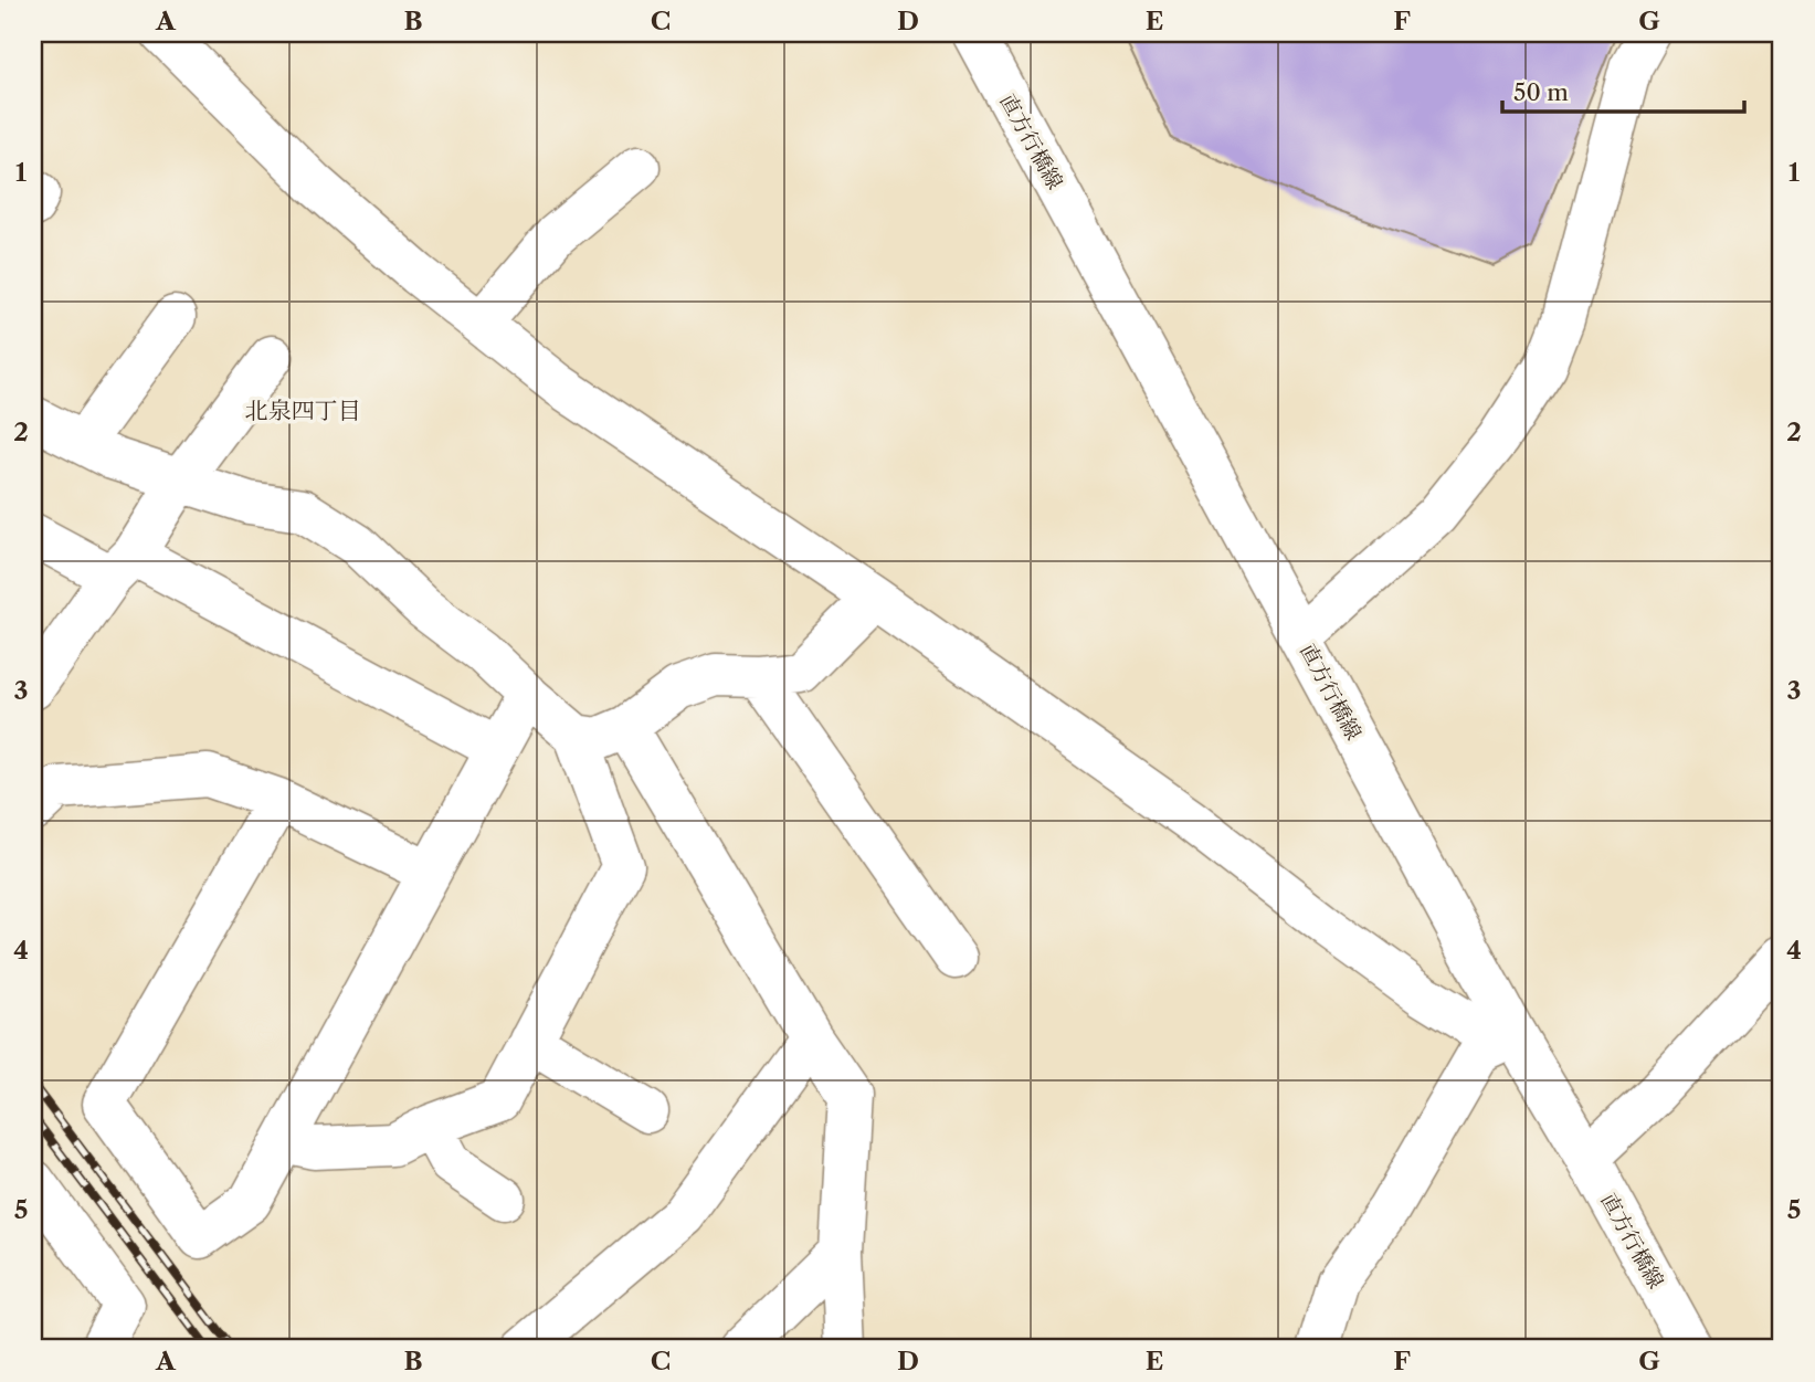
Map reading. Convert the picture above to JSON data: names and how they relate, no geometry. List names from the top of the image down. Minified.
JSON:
{"streets":{"street":["直方行橋線"]},"districts":["北泉四丁目"],"scale_bar":"50 m","grid":{"columns":["A","B","C","D","E","F","G"],"rows":["1","2","3","4","5"]}}
